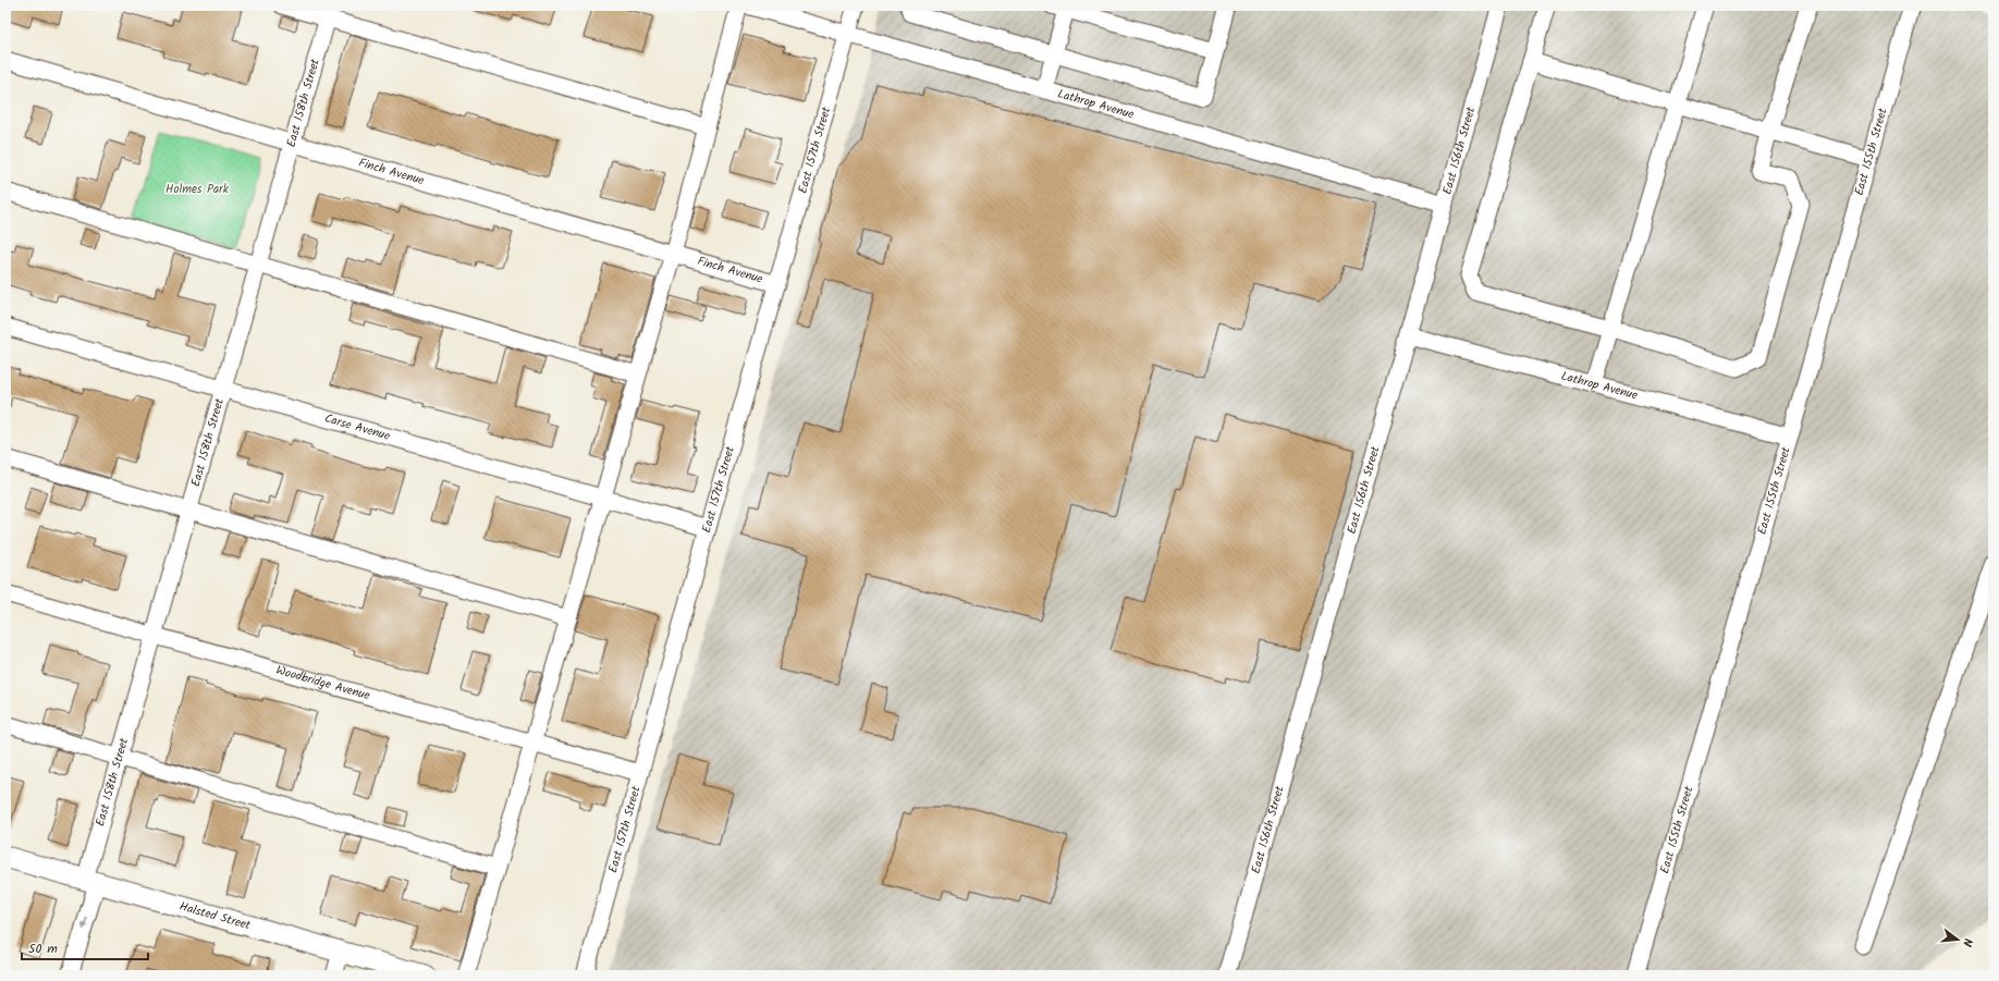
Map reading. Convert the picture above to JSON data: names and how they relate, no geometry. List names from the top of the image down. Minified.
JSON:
{"streets":{"main road":["Halsted Street"],"street":["East 158th Street","Lathrop Avenue","East 157th Street","East 156th Street","East 155th Street","Finch Avenue","Carse Avenue","Woodbridge Avenue"]},"crossings":[["East 158th Street","Finch Avenue"],["East 158th Street","Carse Avenue"],["East 158th Street","Woodbridge Avenue"],["East 158th Street","Halsted Street"],["Lathrop Avenue","East 157th Street"],["Lathrop Avenue","East 156th Street"],["Lathrop Avenue","East 155th Street"],["East 157th Street","Finch Avenue"],["East 157th Street","Carse Avenue"],["East 157th Street","Woodbridge Avenue"]],"parks":["Holmes Park"],"scale_bar":"50 m","north":"right"}
